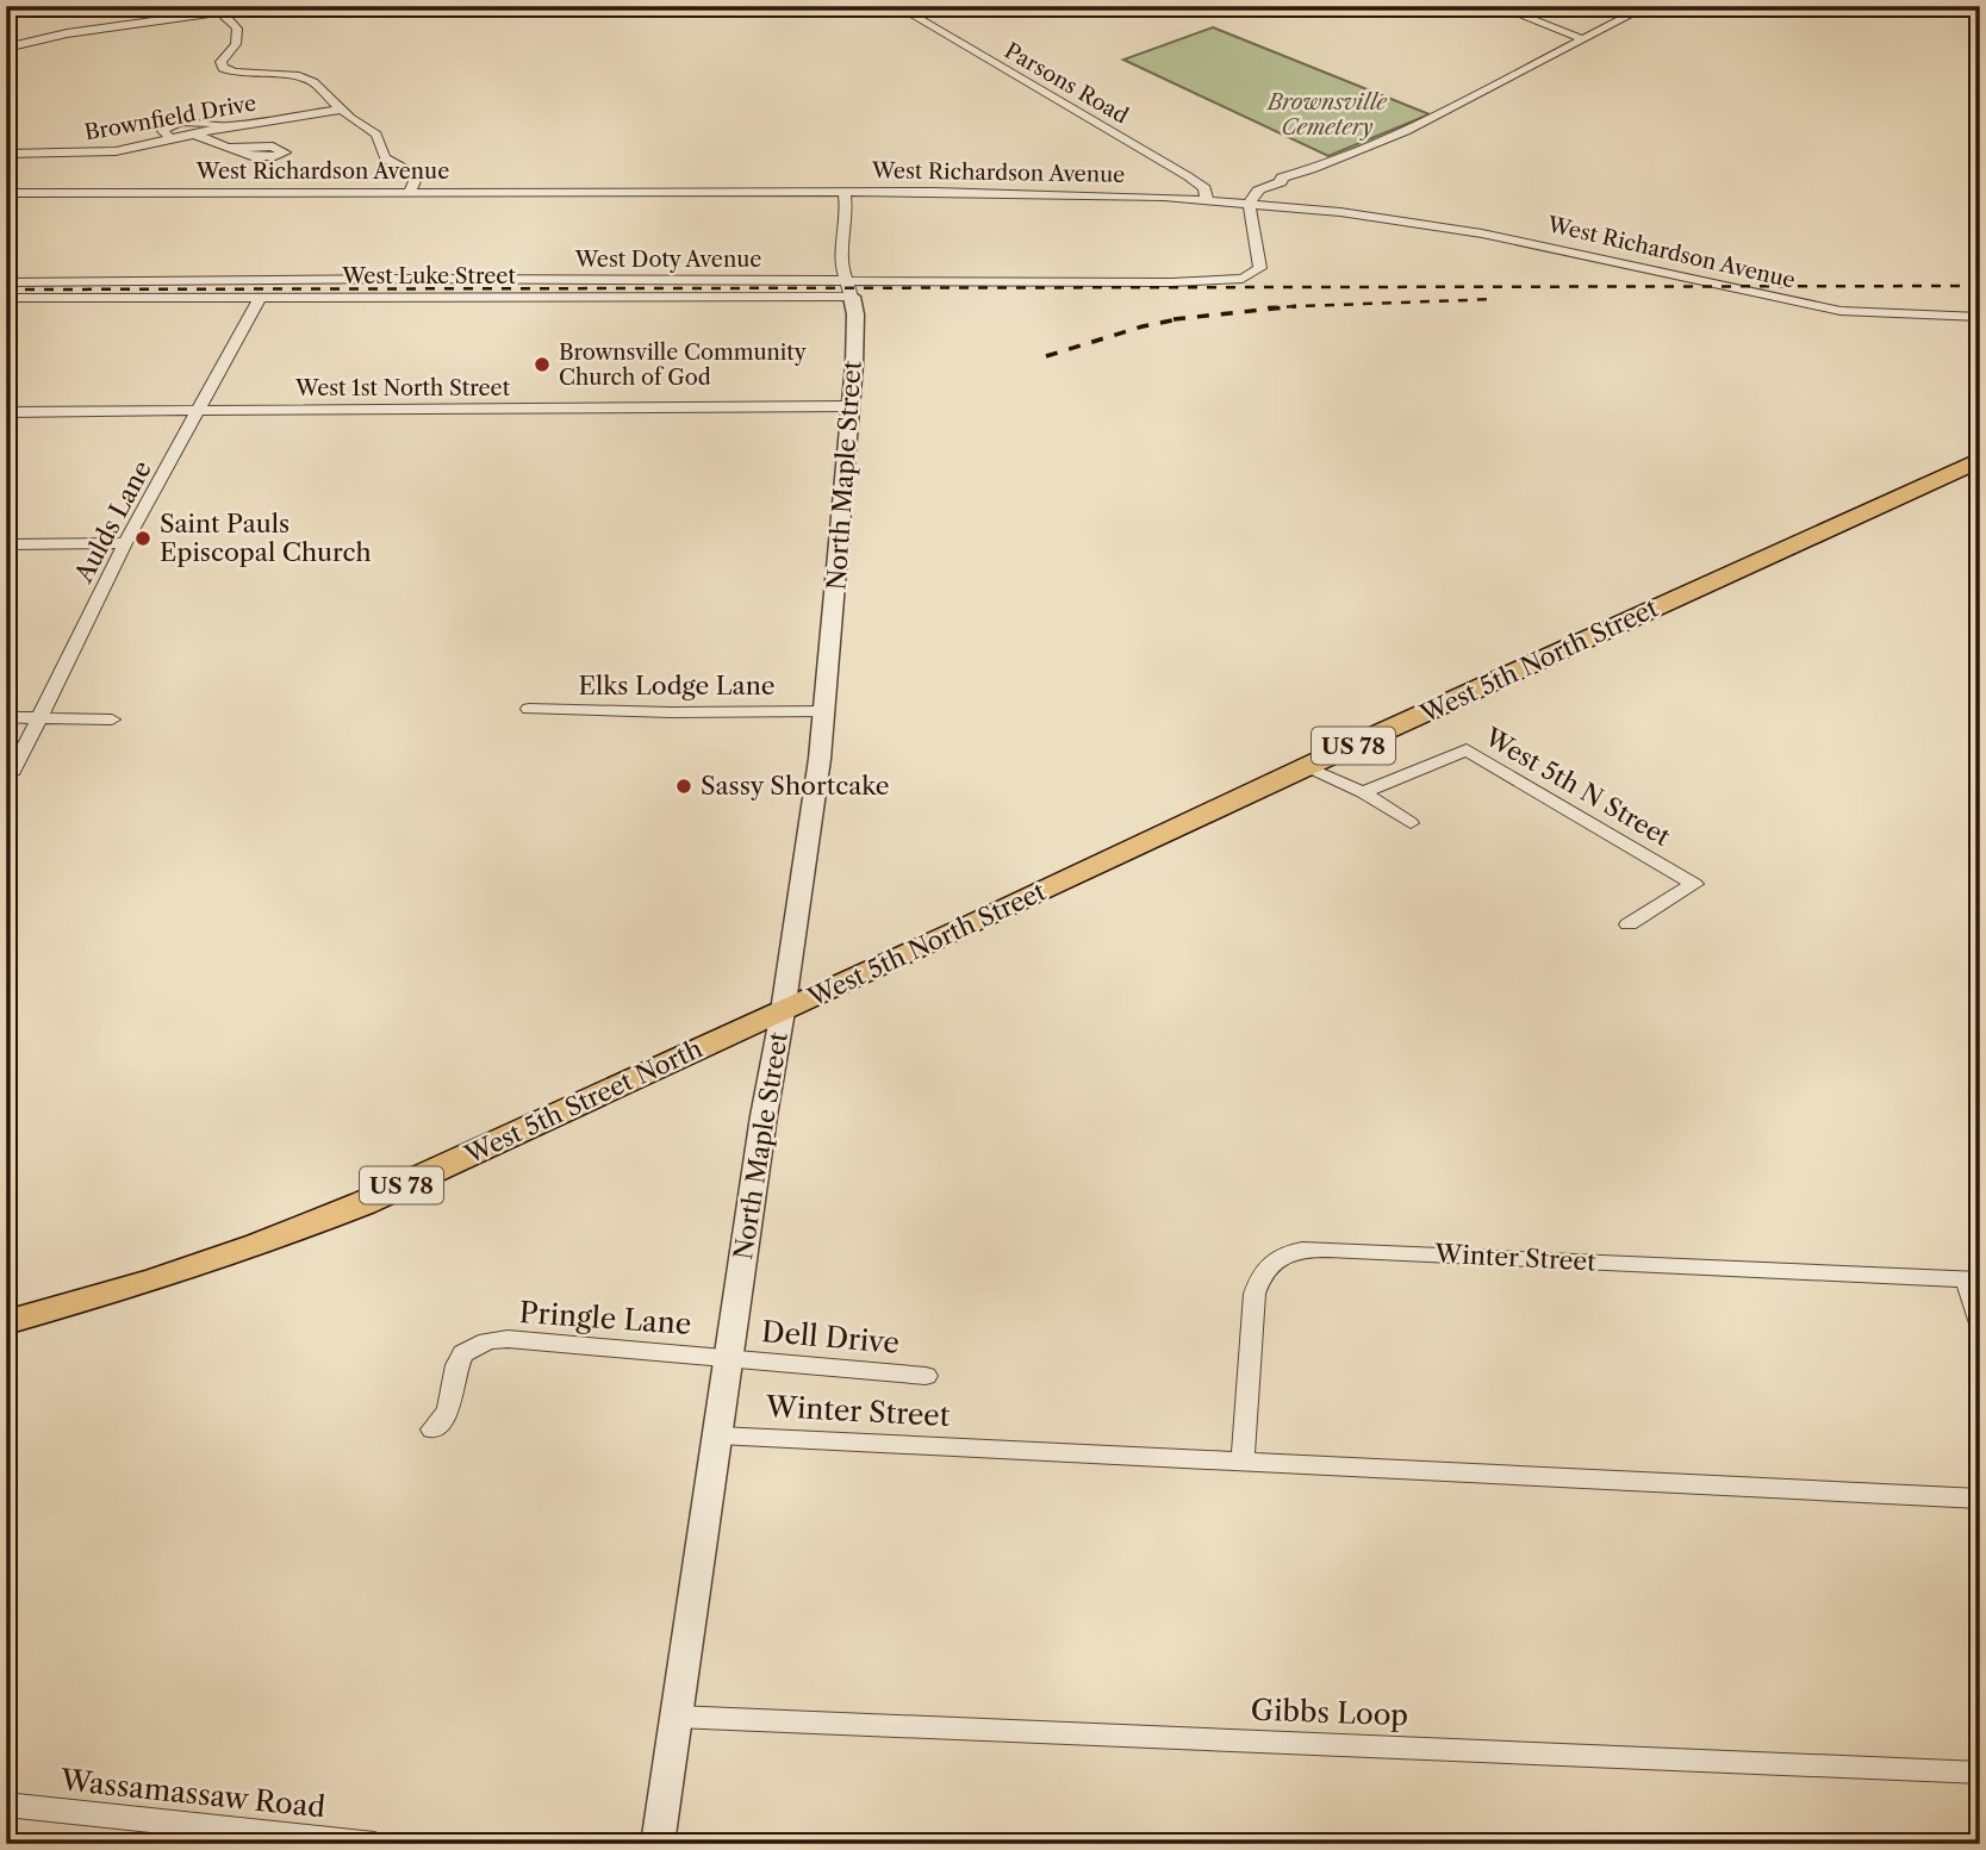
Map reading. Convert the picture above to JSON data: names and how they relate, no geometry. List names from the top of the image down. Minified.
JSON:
{"streets":{"main road":["West 5th North Street","US 78","West 5th Street North"],"street":["Parsons Road","Brownfield Drive","West Richardson Avenue","West Doty Avenue","West Luke Street","West 1st North Street","North Maple Street","Aulds Lane","Elks Lodge Lane","West 5th N Street","Winter Street","Pringle Lane","Dell Drive","Gibbs Loop","Wassamassaw Road"]},"crossings":[["Parsons Road","West Richardson Avenue"],["West Richardson Avenue","West Doty Avenue"],["West Doty Avenue","West Luke Street"],["West Doty Avenue","North Maple Street"],["West Luke Street","North Maple Street"],["West Luke Street","Aulds Lane"],["West 1st North Street","North Maple Street"],["West 1st North Street","Aulds Lane"],["North Maple Street","West 5th North Street"],["North Maple Street","Elks Lodge Lane"],["North Maple Street","West 5th Street North"],["North Maple Street","Winter Street"],["North Maple Street","Pringle Lane"],["North Maple Street","Dell Drive"],["North Maple Street","Gibbs Loop"],["West 5th North Street","West 5th Street North"],["Pringle Lane","Dell Drive"]],"parks":["Brownsville Cemetery"],"places":["Brownsville Community Church of God","Saint Pauls Episcopal Church","Sassy Shortcake"]}
